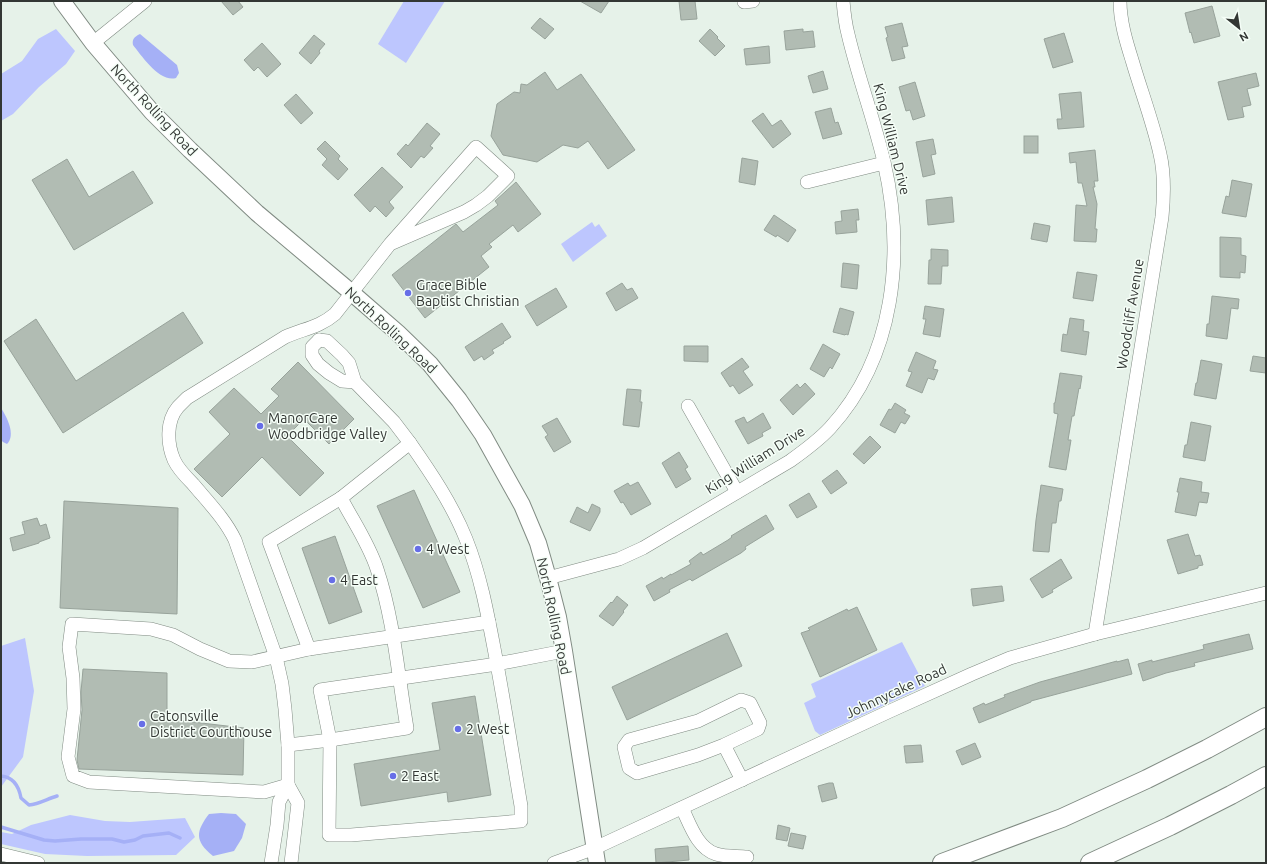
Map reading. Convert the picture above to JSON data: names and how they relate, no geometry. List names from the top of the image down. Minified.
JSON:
{"streets":{"main road":["North Rolling Road"],"street":["King William Drive","Woodcliff Avenue","Johnnycake Road"]},"crossings":[["North Rolling Road","King William Drive"],["North Rolling Road","Johnnycake Road"],["Woodcliff Avenue","Johnnycake Road"]],"places":["Grace Bible Baptist Christian","ManorCare Woodbridge Valley","4 West","4 East","Catonsville District Courthouse","2 West","2 East"],"north":"bottom right"}
